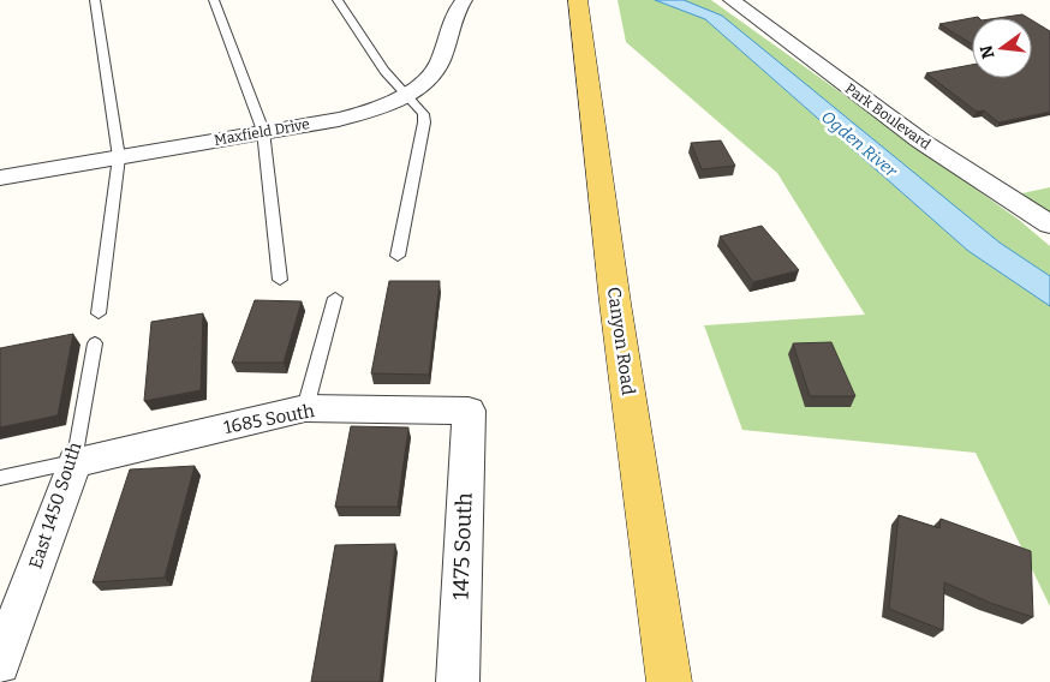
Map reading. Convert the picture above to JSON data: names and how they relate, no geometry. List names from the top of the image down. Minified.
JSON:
{"streets":{"main road":["Canyon Road"],"street":["Park Boulevard","Maxfield Drive","1685 South","East 1450 South","1475 South"]},"crossings":[["1685 South","East 1450 South"],["1685 South","1475 South"]],"water":["Ogden River"],"north":"left"}
